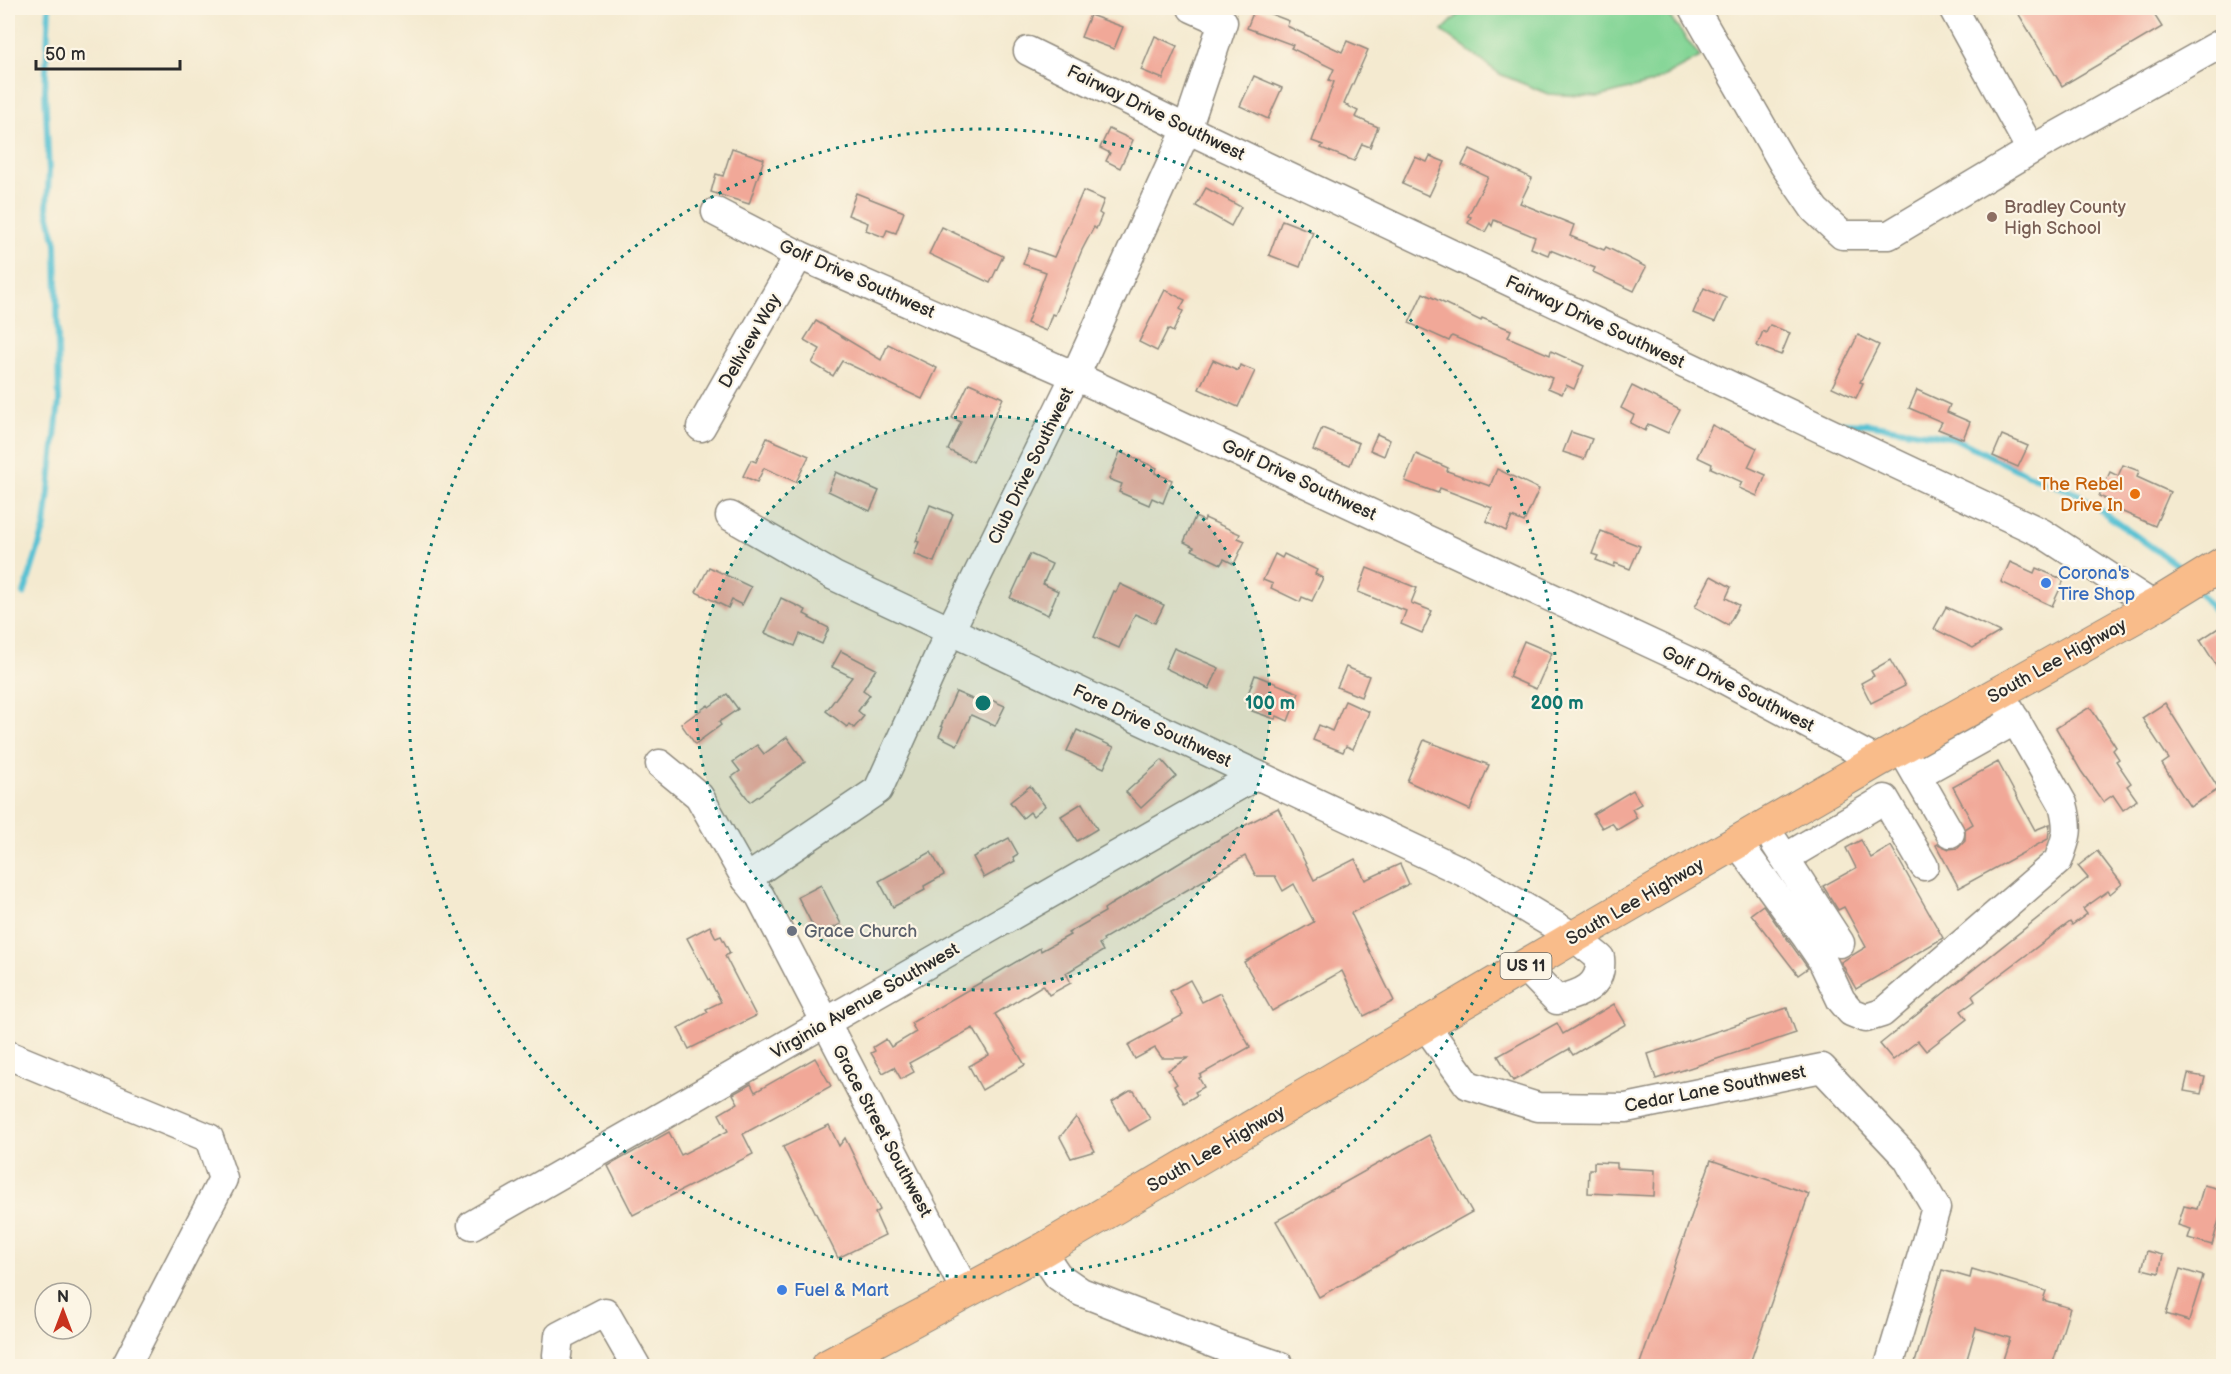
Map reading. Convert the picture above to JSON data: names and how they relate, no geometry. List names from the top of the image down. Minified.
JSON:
{"streets":{"main road":["South Lee Highway","US 11"],"street":["Fairway Drive Southwest","Golf Drive Southwest","Dellview Way","Club Drive Southwest","Fore Drive Southwest","Virginia Avenue Southwest","Cedar Lane Southwest","Grace Street Southwest"]},"crossings":[["Fairway Drive Southwest","Club Drive Southwest"],["Fairway Drive Southwest","South Lee Highway"],["Golf Drive Southwest","Dellview Way"],["Golf Drive Southwest","Club Drive Southwest"],["Golf Drive Southwest","South Lee Highway"],["Club Drive Southwest","Fore Drive Southwest"],["Club Drive Southwest","Grace Street Southwest"],["South Lee Highway","Fore Drive Southwest"],["South Lee Highway","Cedar Lane Southwest"],["South Lee Highway","Grace Street Southwest"],["Fore Drive Southwest","Virginia Avenue Southwest"],["Virginia Avenue Southwest","Grace Street Southwest"]],"places":["Bradley County High School","The Rebel Drive In","Corona's Tire Shop","Grace Church","Fuel & Mart"],"scale_bar":"50 m","north":"top","rings":["100 m","200 m"]}
